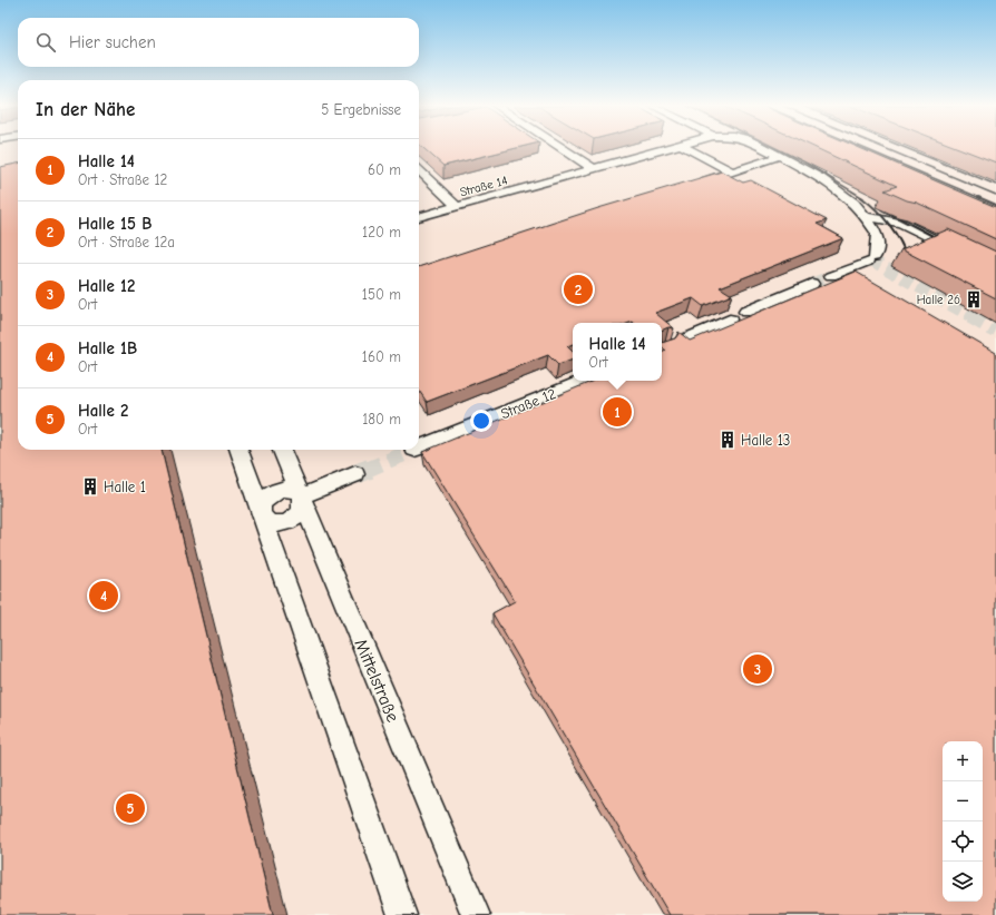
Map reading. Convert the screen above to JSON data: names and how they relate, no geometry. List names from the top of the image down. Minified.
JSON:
{"streets":{"street":["Straße 14","Straße 12","Mittelstraße"]},"places":{"building":["Halle 26","Halle 13","Halle 1"]},"page":{"search":"Hier suchen","heading":["In der Nähe","5 Ergebnisse"],"list":[{"mark":"1","name":"Halle 14","note":"Ort · Straße 12","value":"60 m"},{"mark":"2","name":"Halle 15 B","note":"Ort · Straße 12a","value":"120 m"},{"mark":"3","name":"Halle 12","note":"Ort","value":"150 m"},{"mark":"4","name":"Halle 1B","note":"Ort","value":"160 m"},{"mark":"5","name":"Halle 2","note":"Ort","value":"180 m"}],"pins":["2","1","4","3","5"],"popup":["Halle 14","Ort"],"map_buttons":["+","−"]}}
